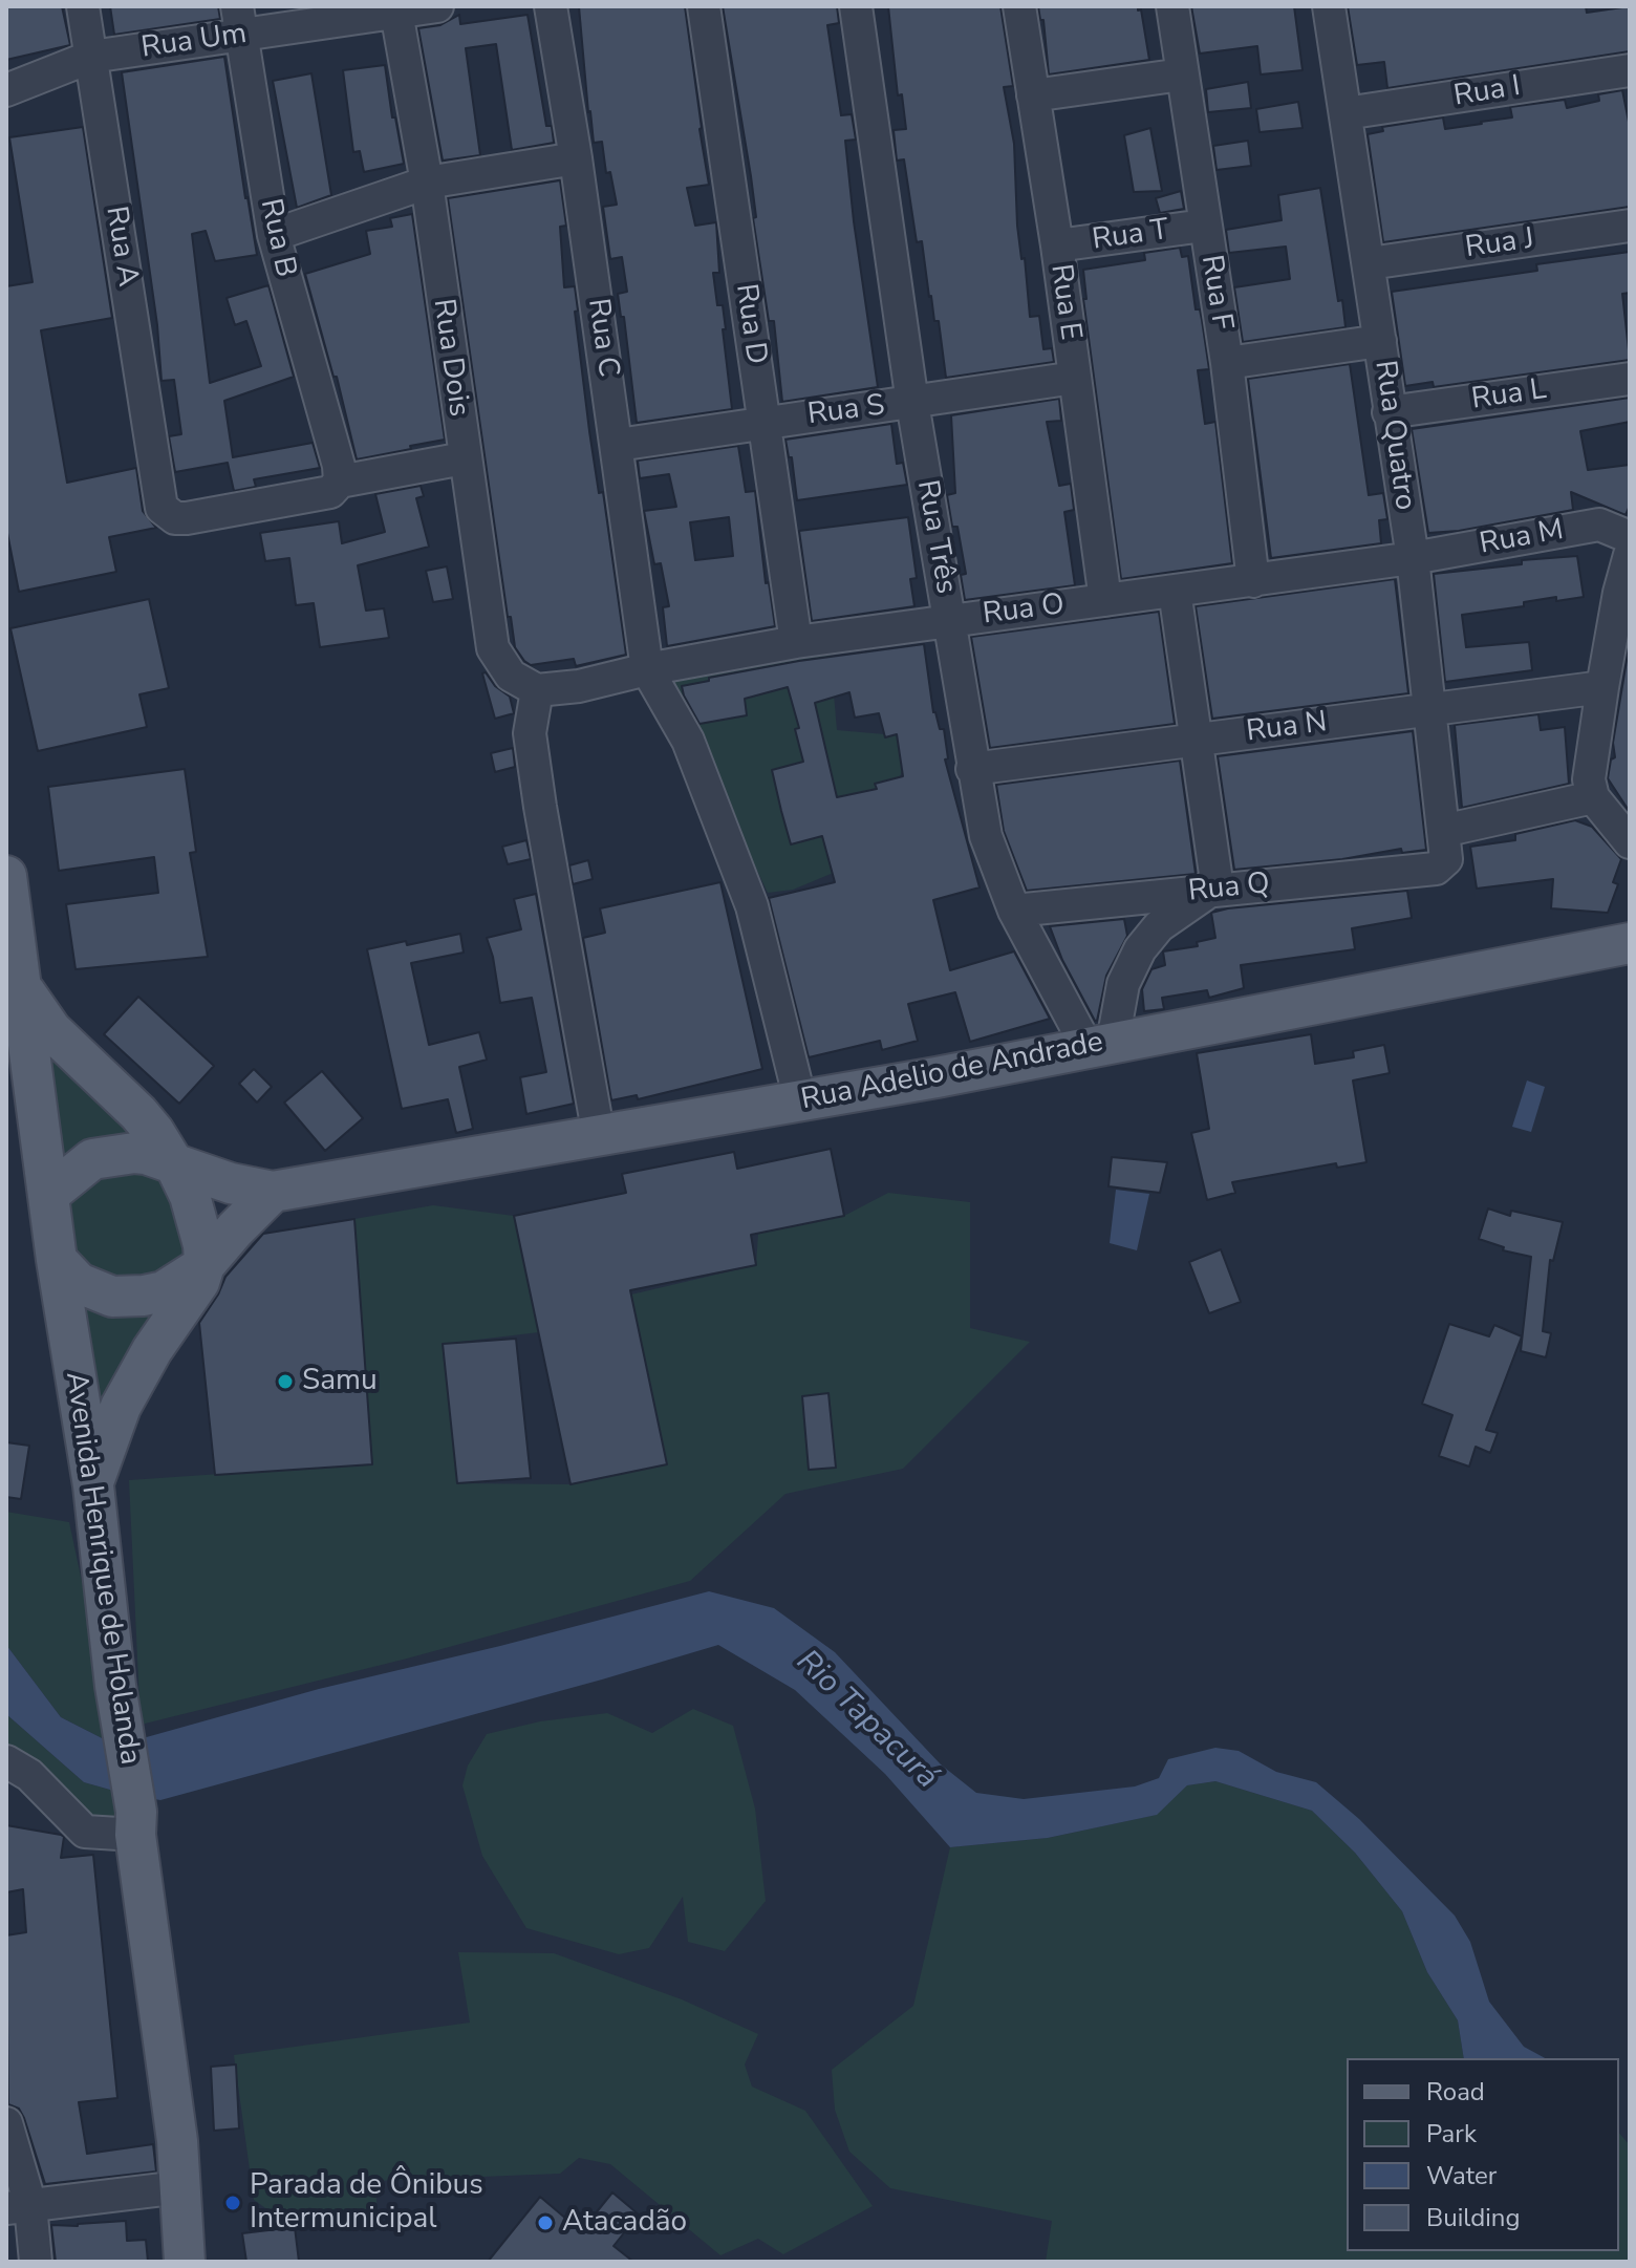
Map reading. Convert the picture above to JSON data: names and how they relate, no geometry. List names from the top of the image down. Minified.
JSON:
{"streets":{"main road":["Rua Adelio de Andrade","Avenida Henrique de Holanda"],"street":["Rua Um","Rua I","Rua T","Rua B","Rua J","Rua A","Rua F","Rua E","Rua D","Rua C","Rua Dois","Rua L","Rua S","Rua Quatro","Rua Três","Rua M","Rua O","Rua N","Rua Q"]},"crossings":[["Rua Um","Rua B"],["Rua Um","Rua A"],["Rua Um","Rua Dois"],["Rua I","Rua Quatro"],["Rua T","Rua F"],["Rua T","Rua E"],["Rua B","Rua A"],["Rua J","Rua Quatro"],["Rua F","Rua O"],["Rua E","Rua S"],["Rua E","Rua O"],["Rua D","Rua S"],["Rua D","Rua O"],["Rua C","Rua S"],["Rua C","Rua O"],["Rua Dois","Rua O"],["Rua L","Rua Quatro"],["Rua S","Rua Três"],["Rua Quatro","Rua M"],["Rua Quatro","Rua O"],["Rua Quatro","Rua N"],["Rua Quatro","Rua Q"],["Rua Três","Rua O"],["Rua Três","Rua N"],["Rua Três","Rua Q"],["Rua Três","Rua Adelio de Andrade"],["Rua M","Rua O"]],"water":["Rio Tapacurá"],"places":["Samu","Parada de Ônibus Intermunicipal","Atacadão"],"legend":["Road","Park","Water","Building"]}
